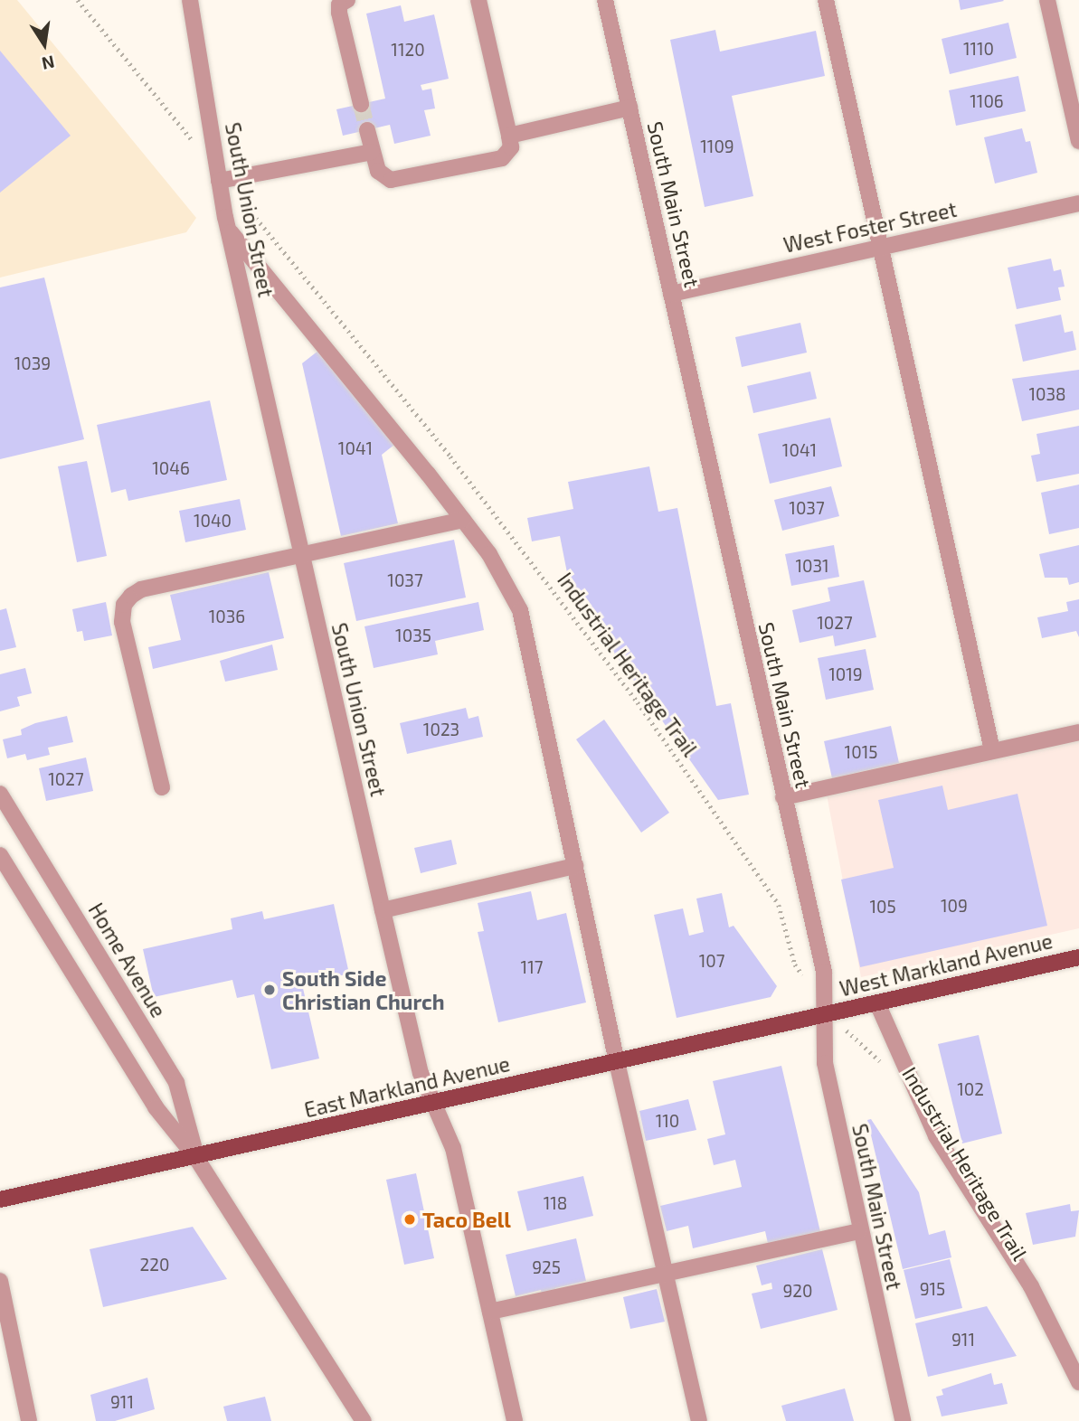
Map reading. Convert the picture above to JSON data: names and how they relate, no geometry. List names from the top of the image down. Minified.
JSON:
{"streets":{"main road":["West Markland Avenue","East Markland Avenue"],"street":["South Main Street","South Union Street","West Foster Street","Home Avenue"],"path":["Industrial Heritage Trail"]},"crossings":[["South Main Street","West Foster Street"],["South Main Street","Industrial Heritage Trail"],["South Main Street","West Markland Avenue"],["South Main Street","East Markland Avenue"],["South Union Street","Industrial Heritage Trail"],["South Union Street","East Markland Avenue"],["Industrial Heritage Trail","West Markland Avenue"],["Industrial Heritage Trail","East Markland Avenue"],["Home Avenue","East Markland Avenue"],["West Markland Avenue","East Markland Avenue"]],"places":["South Side Christian Church","Taco Bell"],"house_numbers":["1110","1120","1106","1109","1039","1038","1041","1041","1046","1037","1040","1031","1037","1036","1027","1035","1019","1023","1015","1027","109","105","107","117","102","110","118","220","925","915","920","911","911"],"north":"bottom"}
